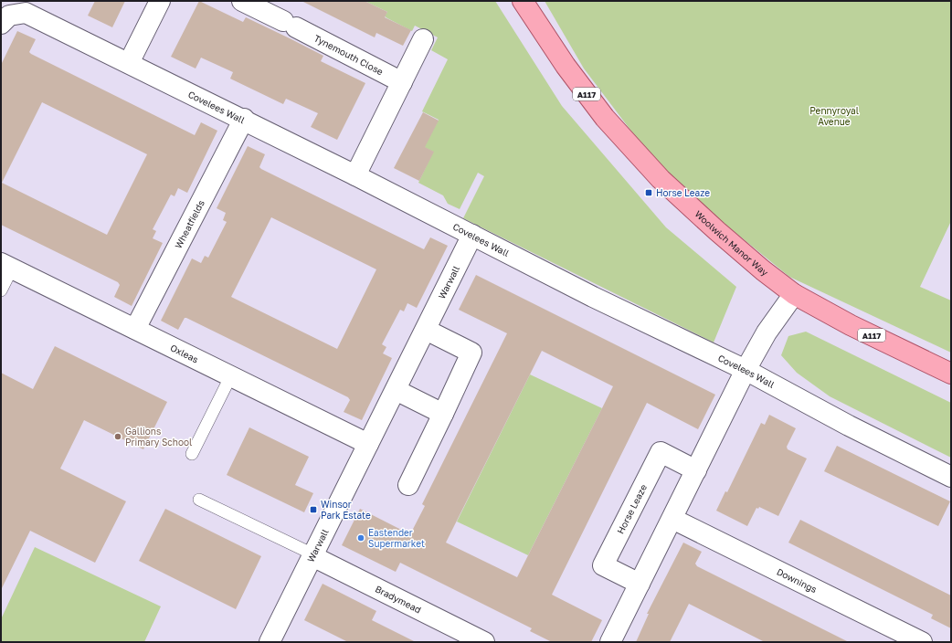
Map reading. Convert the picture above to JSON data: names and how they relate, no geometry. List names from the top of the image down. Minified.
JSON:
{"streets":{"main road":["A117","Woolwich Manor Way"],"street":["Tynemouth Close","Covelees Wall","Wheatfields","Warwall","Oxleas","Horse Leaze","Downings","Bradymead"]},"crossings":[["Covelees Wall","Wheatfields"],["Covelees Wall","Warwall"],["Wheatfields","Oxleas"],["Warwall","Oxleas"],["Warwall","Bradymead"]],"parks":["Pennyroyal Avenue"],"places":{"transit":["Horse Leaze","Winsor Park Estate"],"other":["Gallions Primary School","Eastender Supermarket"]}}
